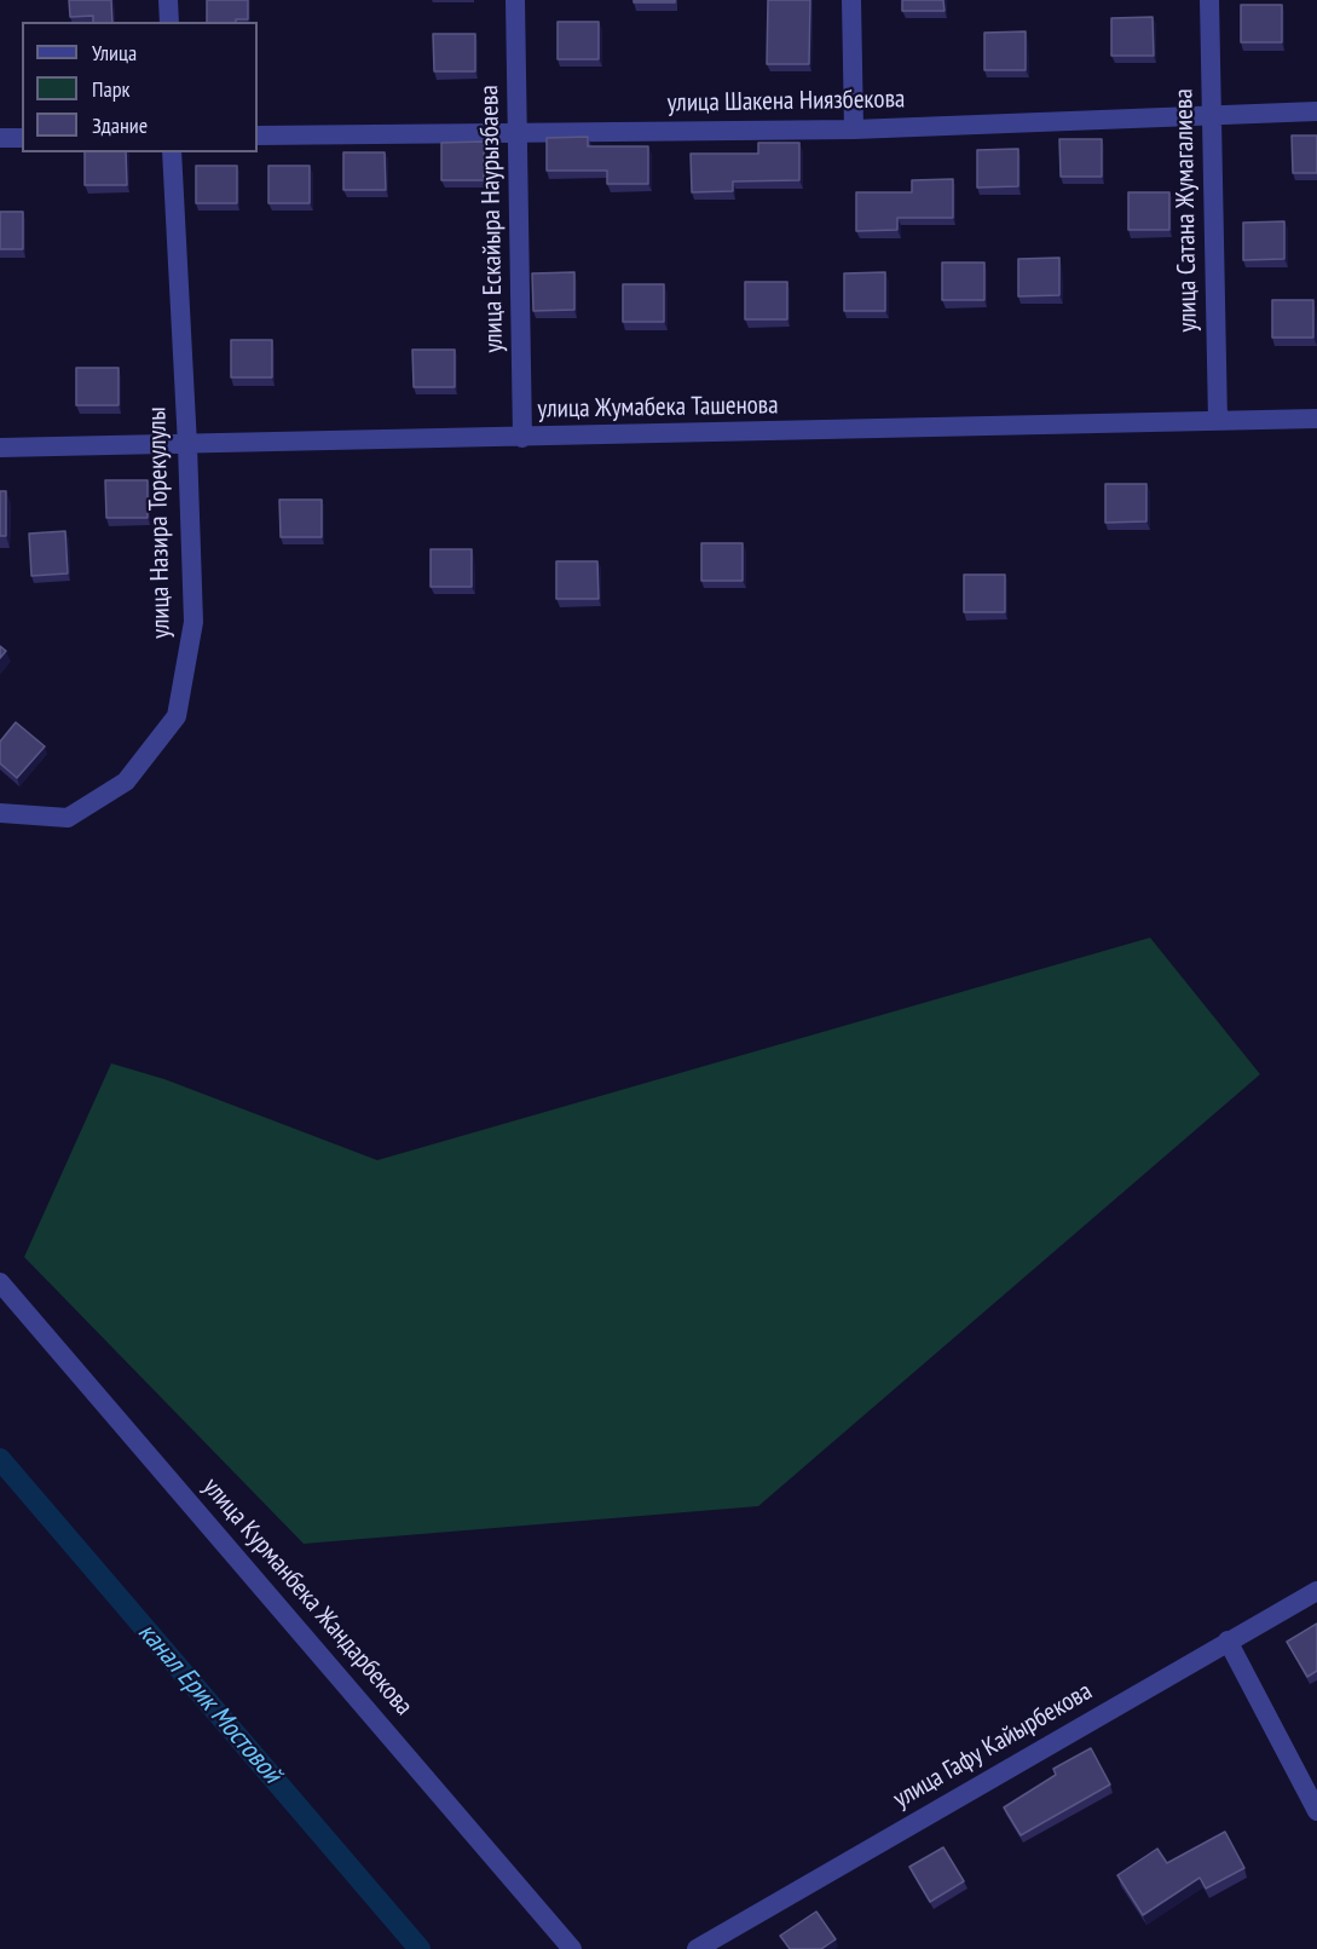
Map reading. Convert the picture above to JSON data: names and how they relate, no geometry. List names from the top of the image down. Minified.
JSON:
{"streets":{"street":["улица Шакена Ниязбекова","улица Сатана Жумагалиева","улица Ескайыра Наурызбаева","улица Жумабека Ташенова","улица Назира Торекулулы","улица Курманбека Жандарбекова","улица Гафу Кайырбекова"]},"crossings":[["улица Шакена Ниязбекова","улица Сатана Жумагалиева"],["улица Шакена Ниязбекова","улица Ескайыра Наурызбаева"],["улица Сатана Жумагалиева","улица Жумабека Ташенова"],["улица Ескайыра Наурызбаева","улица Жумабека Ташенова"],["улица Жумабека Ташенова","улица Назира Торекулулы"]],"water":["канал Ерик Мостовой"],"legend":["Улица","Парк","Здание"]}
